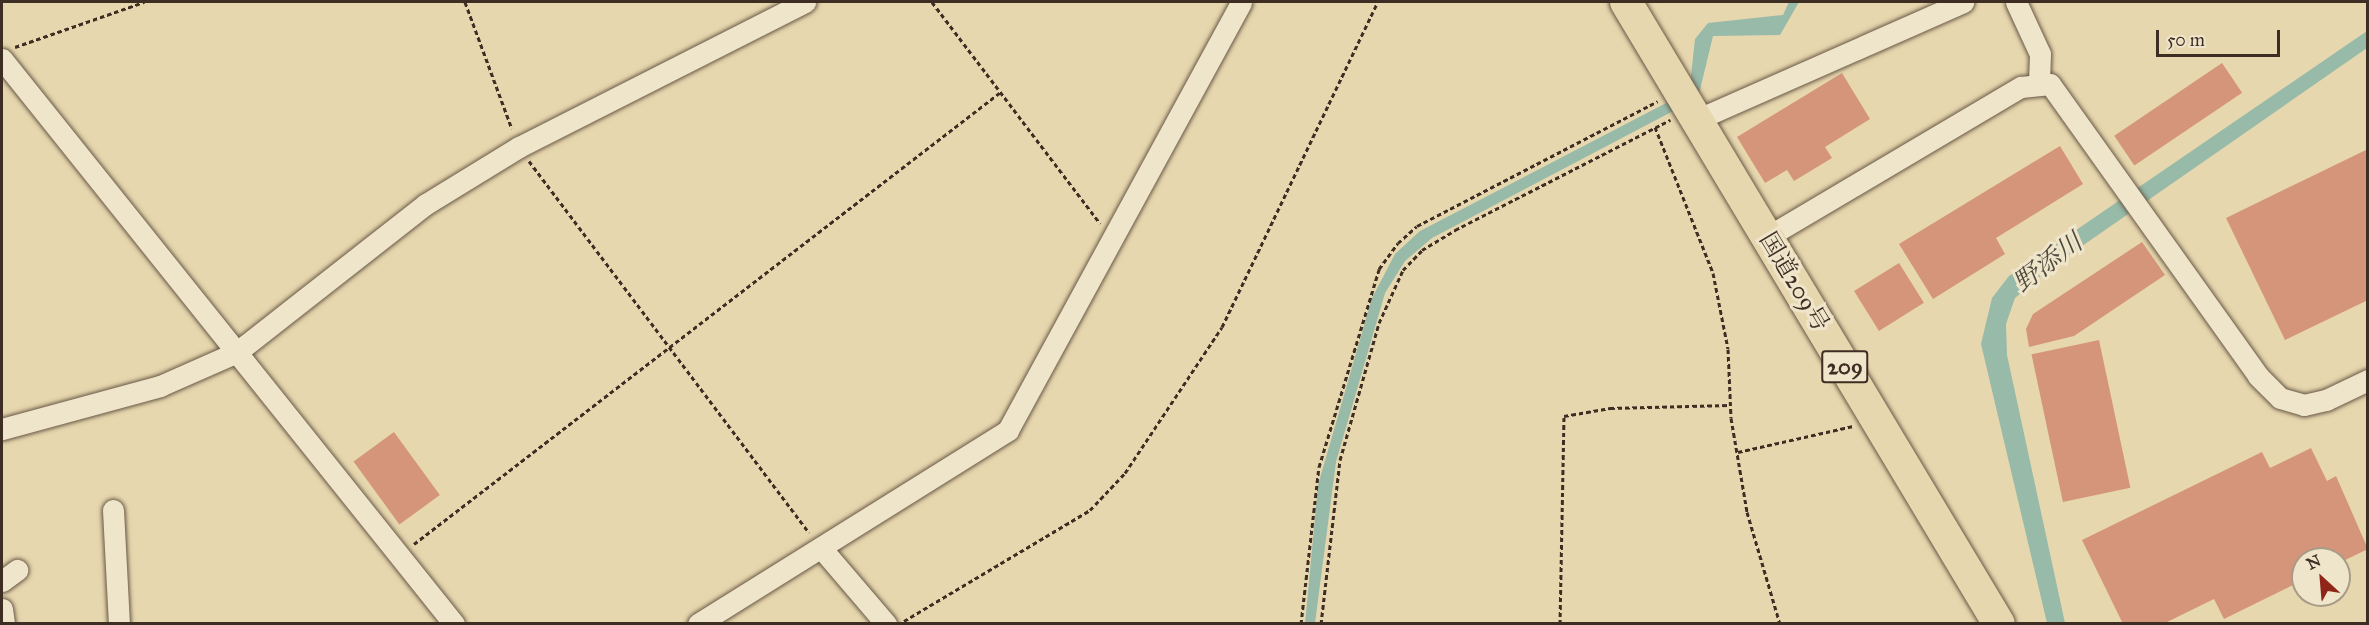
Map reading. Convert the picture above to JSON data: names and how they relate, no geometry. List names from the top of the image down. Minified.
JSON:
{"streets":{"highway":["国道209号","209"]},"water":["野添川"],"scale_bar":"50 m","north":"top left"}
